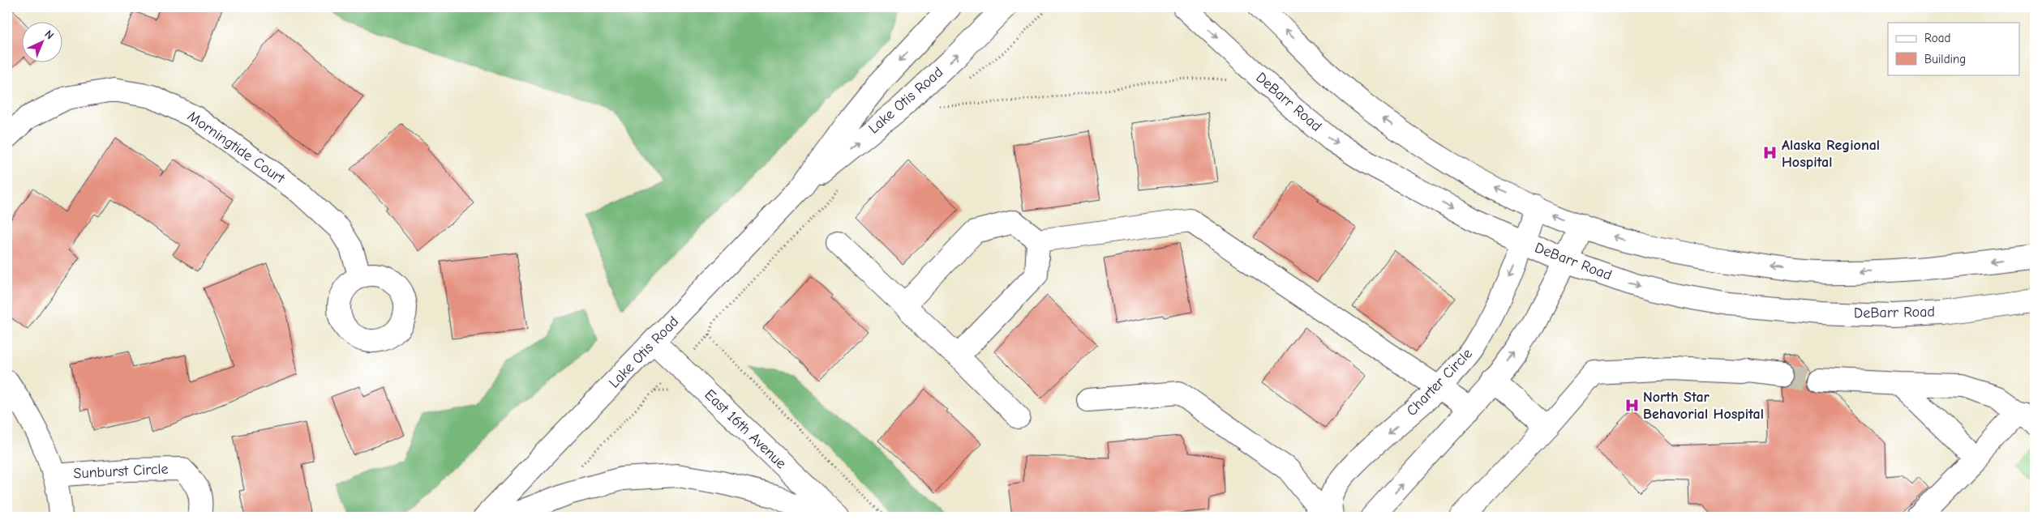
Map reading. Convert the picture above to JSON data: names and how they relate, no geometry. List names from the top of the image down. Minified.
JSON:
{"streets":{"main road":["Lake Otis Road","DeBarr Road","Morningtide Court","Charter Circle","East 16th Avenue","Sunburst Circle"]},"crossings":[["Lake Otis Road","East 16th Avenue"],["DeBarr Road","Charter Circle"]],"places":{"hospital":["Alaska Regional Hospital","North Star Behavorial Hospital"]},"legend":["Road","Building"],"north":"top right"}
